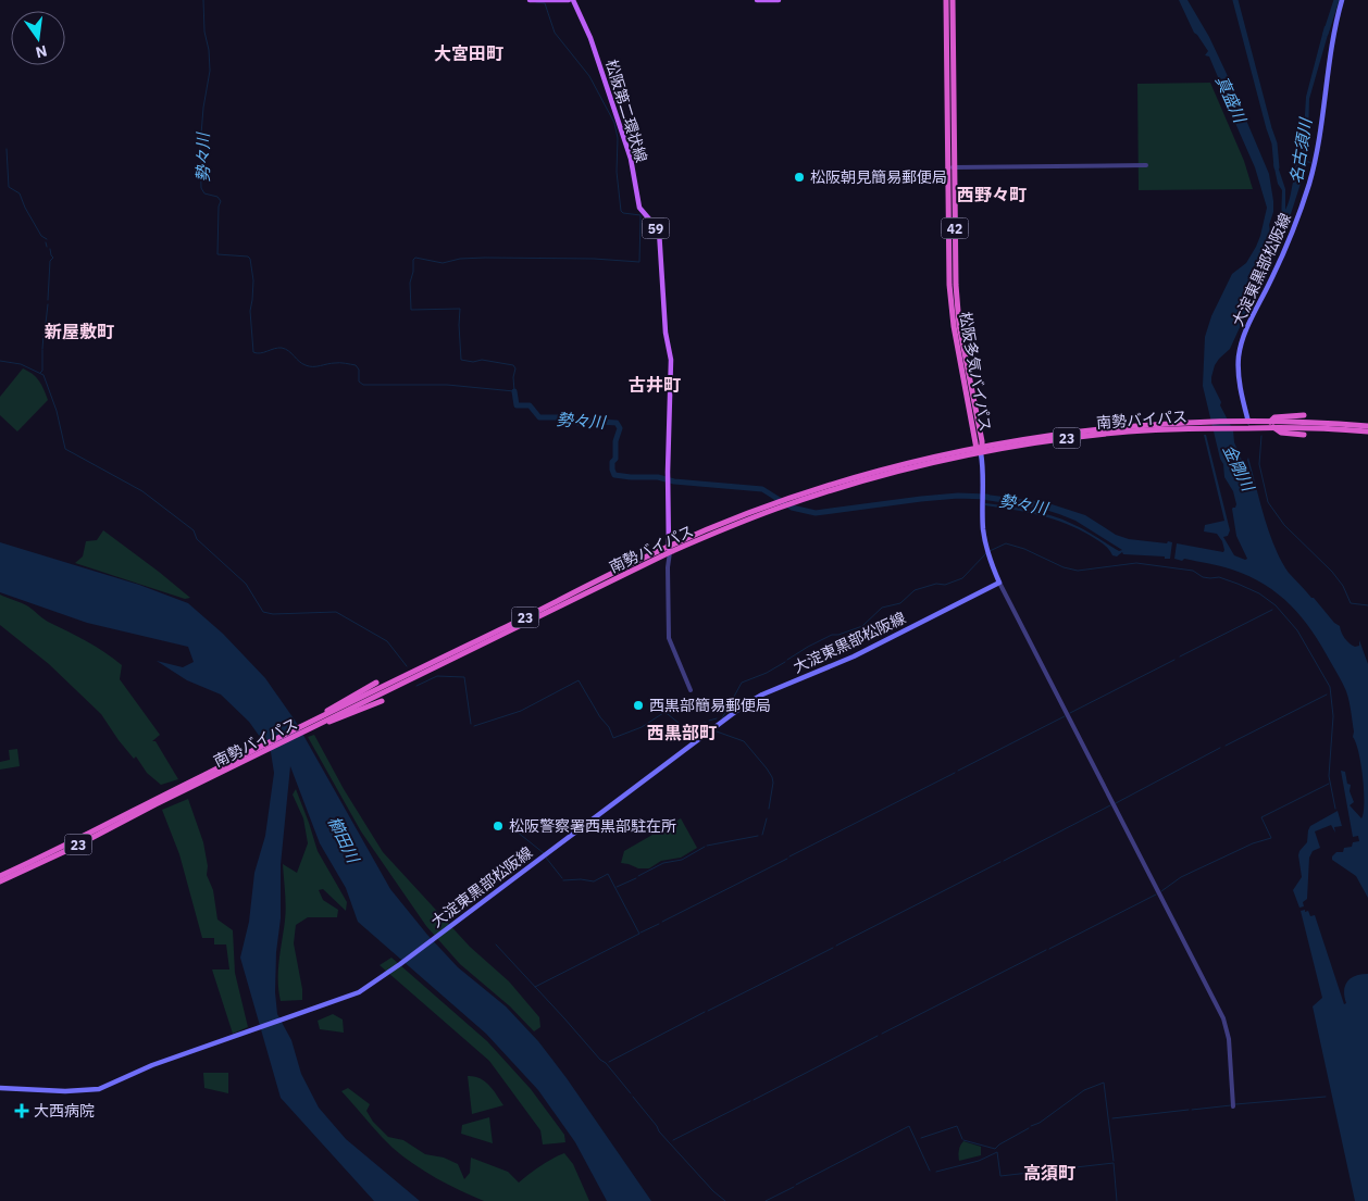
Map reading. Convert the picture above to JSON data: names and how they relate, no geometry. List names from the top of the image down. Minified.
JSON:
{"streets":{"highway":["42","松阪多気バイパス","南勢バイパス","23"],"main road":["松阪第二環状線","59","大淀東黒部松阪線"]},"crossings":[["松阪第二環状線","南勢バイパス"],["大淀東黒部松阪線","南勢バイパス"],["松阪多気バイパス","南勢バイパス"]],"districts":["大宮田町","西野々町","新屋敷町","古井町","西黒部町","高須町"],"water":["真盛川","名古須川","勢々川","金剛川","櫛田川"],"places":{"other":["松阪朝見簡易郵便局","西黒部簡易郵便局","松阪警察署西黒部駐在所"],"health":["大西病院"]},"north":"bottom"}
